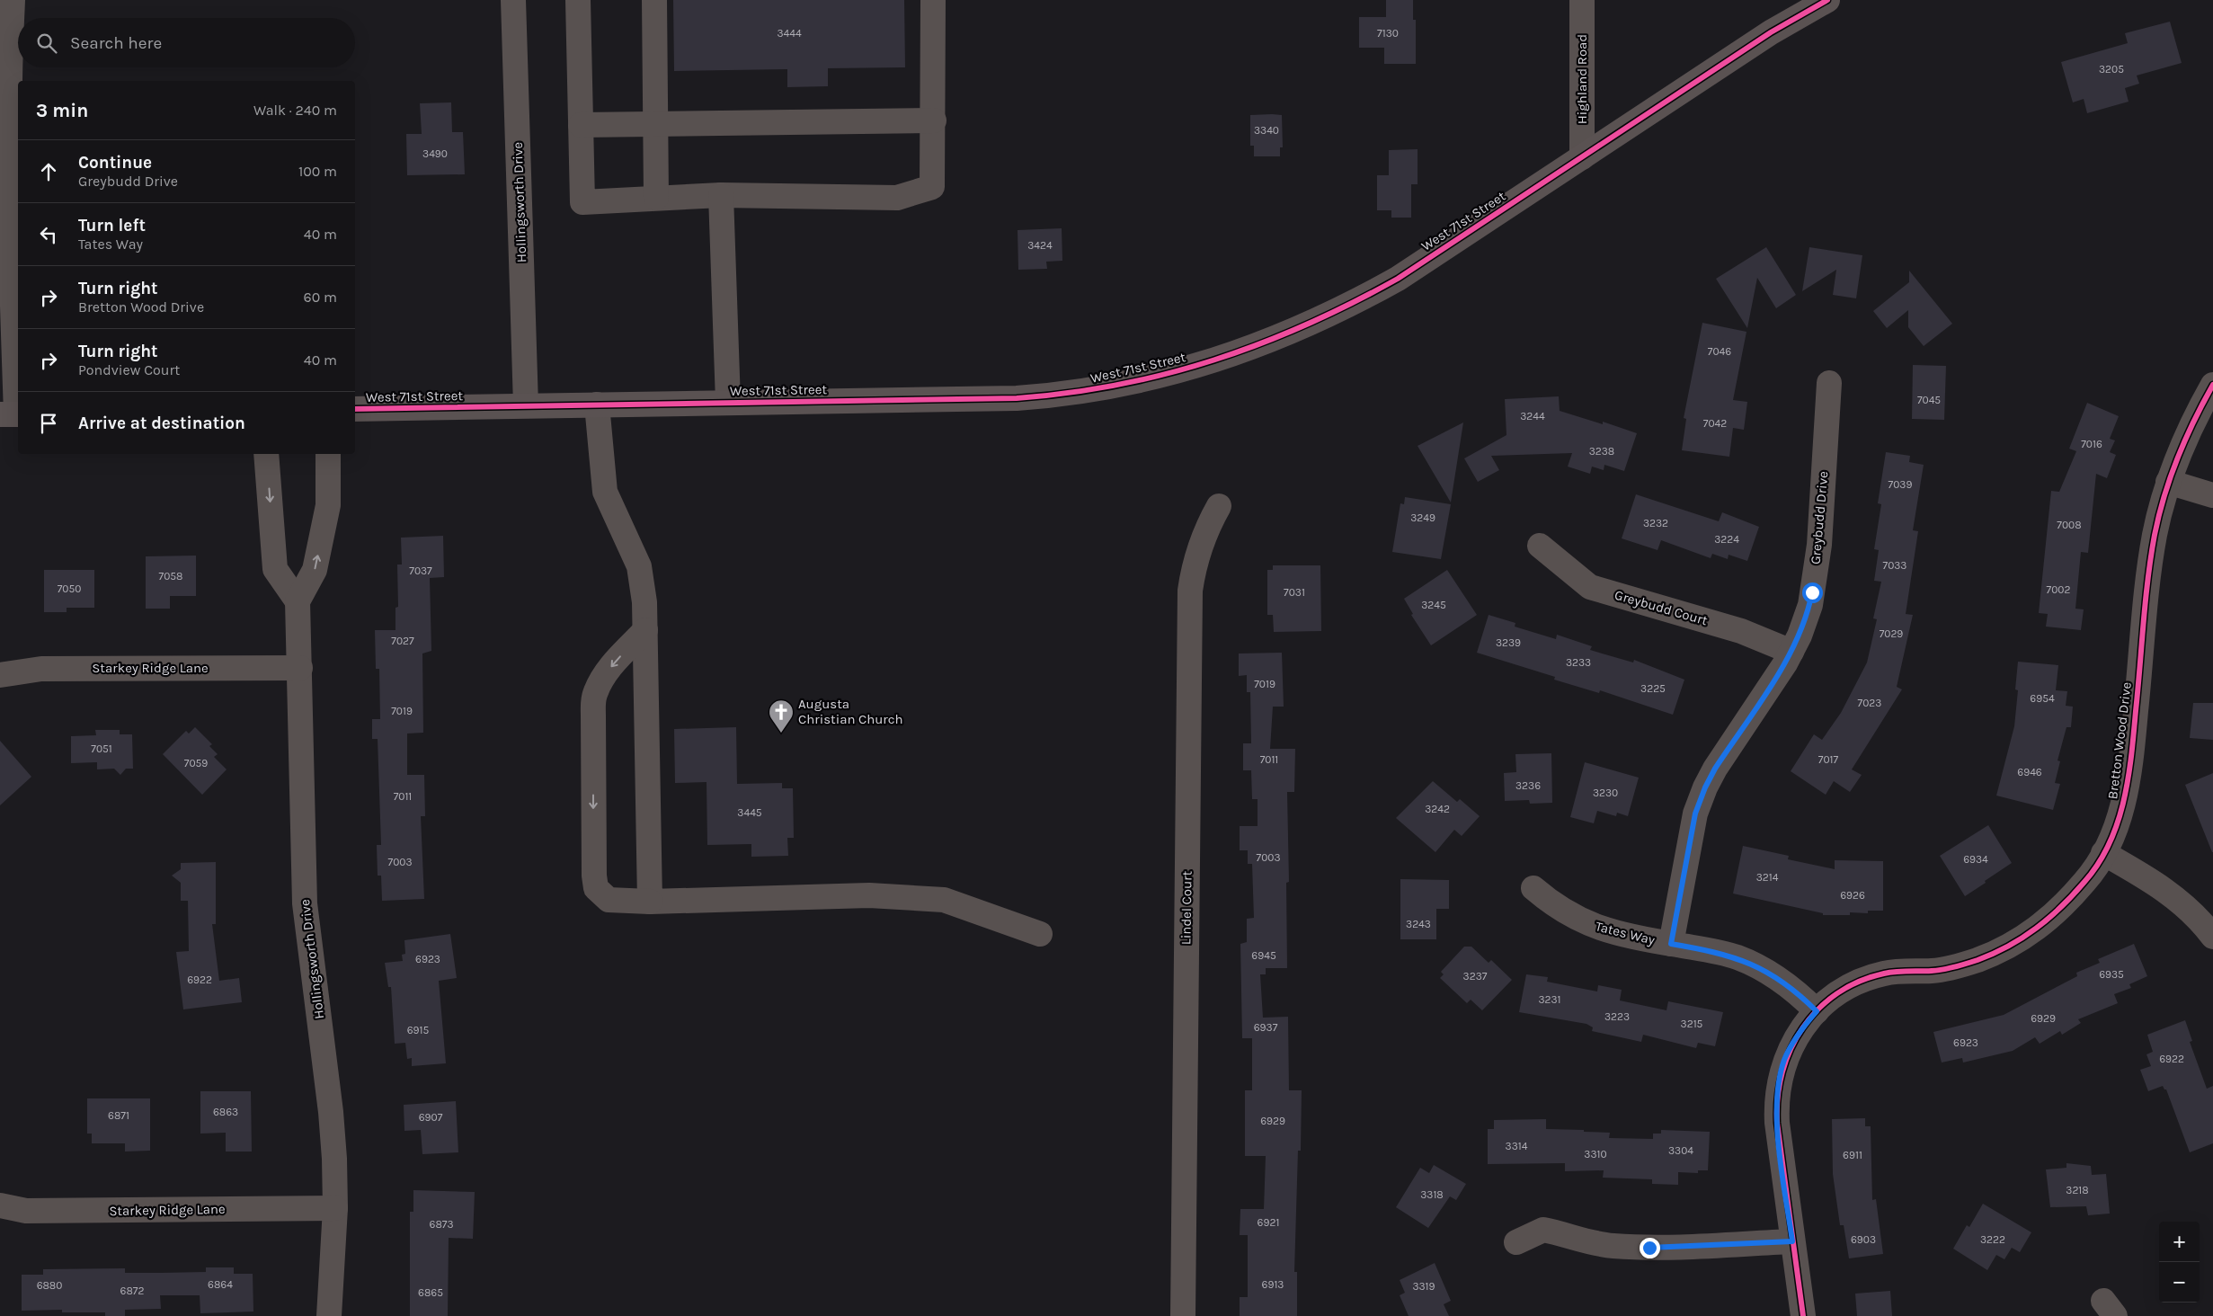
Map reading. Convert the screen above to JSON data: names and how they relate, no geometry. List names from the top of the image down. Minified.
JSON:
{"streets":{"main road":["West 71st Street"],"street":["Highland Road","Hollingsworth Drive","Greybudd Drive","Greybudd Court","Starkey Ridge Lane","Bretton Wood Drive","Lindel Court","Tates Way"]},"crossings":[["Highland Road","West 71st Street"],["Hollingsworth Drive","West 71st Street"],["Hollingsworth Drive","Starkey Ridge Lane"],["Greybudd Drive","Greybudd Court"],["Greybudd Drive","Tates Way"],["Bretton Wood Drive","Tates Way"]],"places":{"church":["Augusta Christian Church"]},"house_numbers":["3444","7130","3205","3340","3490","3424","7046","7045","3244","7042","7016","3238","7039","3249","3232","7008","3224","7033","7037","7058","7050","7002","7031","3245","7029","7027","3239","3233","7019","3225","6954","7023","7019","7051","7011","7017","7059","6946","3236","3230","7011","3242","3445","7003","6934","7003","3214","6926","3243","6945","6923","6935","3237","6922","3231","3223","6929","3215","6937","6915","6923","6922","6863","6871","6907","6929","3314","3304","3310","6911","3218","3318","6921","6873","6903","3222","6864","6913","6880","3319","6872","6865"],"page":{"search":"Search here","heading":["3 min","Walk · 240 m"],"list":[["Continue","Greybudd Drive","100 m"],["Turn left","Tates Way","40 m"],["Turn right","Bretton Wood Drive","60 m"],["Turn right","Pondview Court","40 m"],"Arrive at destination"],"map_buttons":["+","−"]}}
